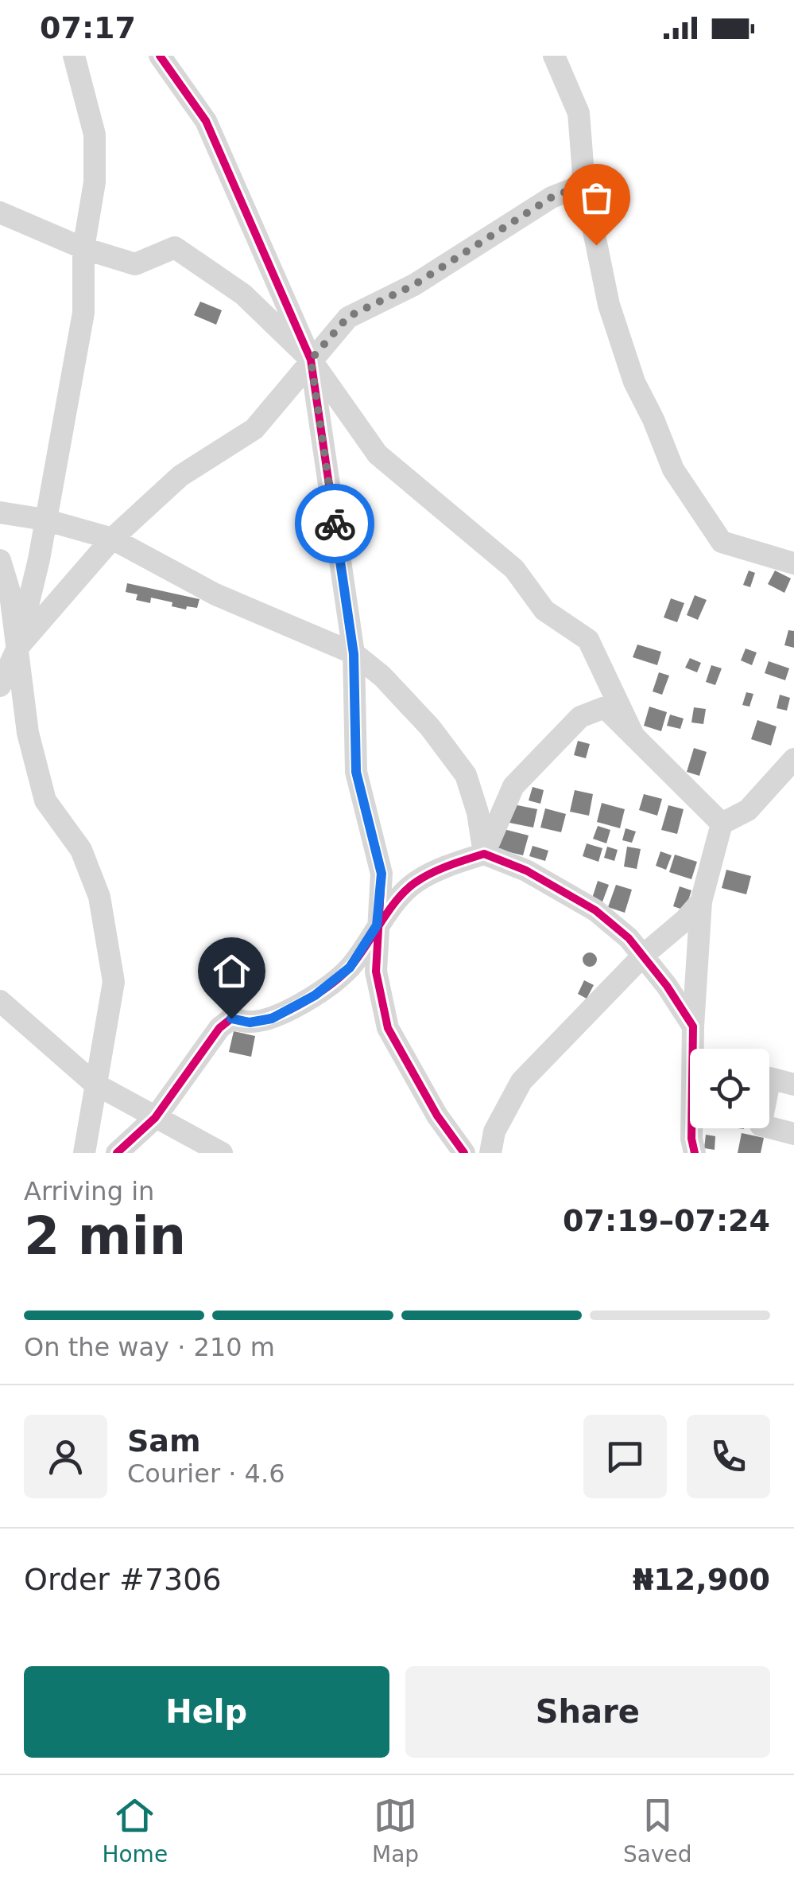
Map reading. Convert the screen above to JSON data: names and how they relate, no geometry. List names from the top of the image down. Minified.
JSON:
{"page":{"status":"07:17","heading":["2 min","Arriving in","07:19–07:24"],"panel":["Sam","Courier · 4.6","Order #7306","₦12,900"],"bar":"On the way · 210 m","buttons":["Help","Share"],"tabs":["Home","Map","Saved"]}}
